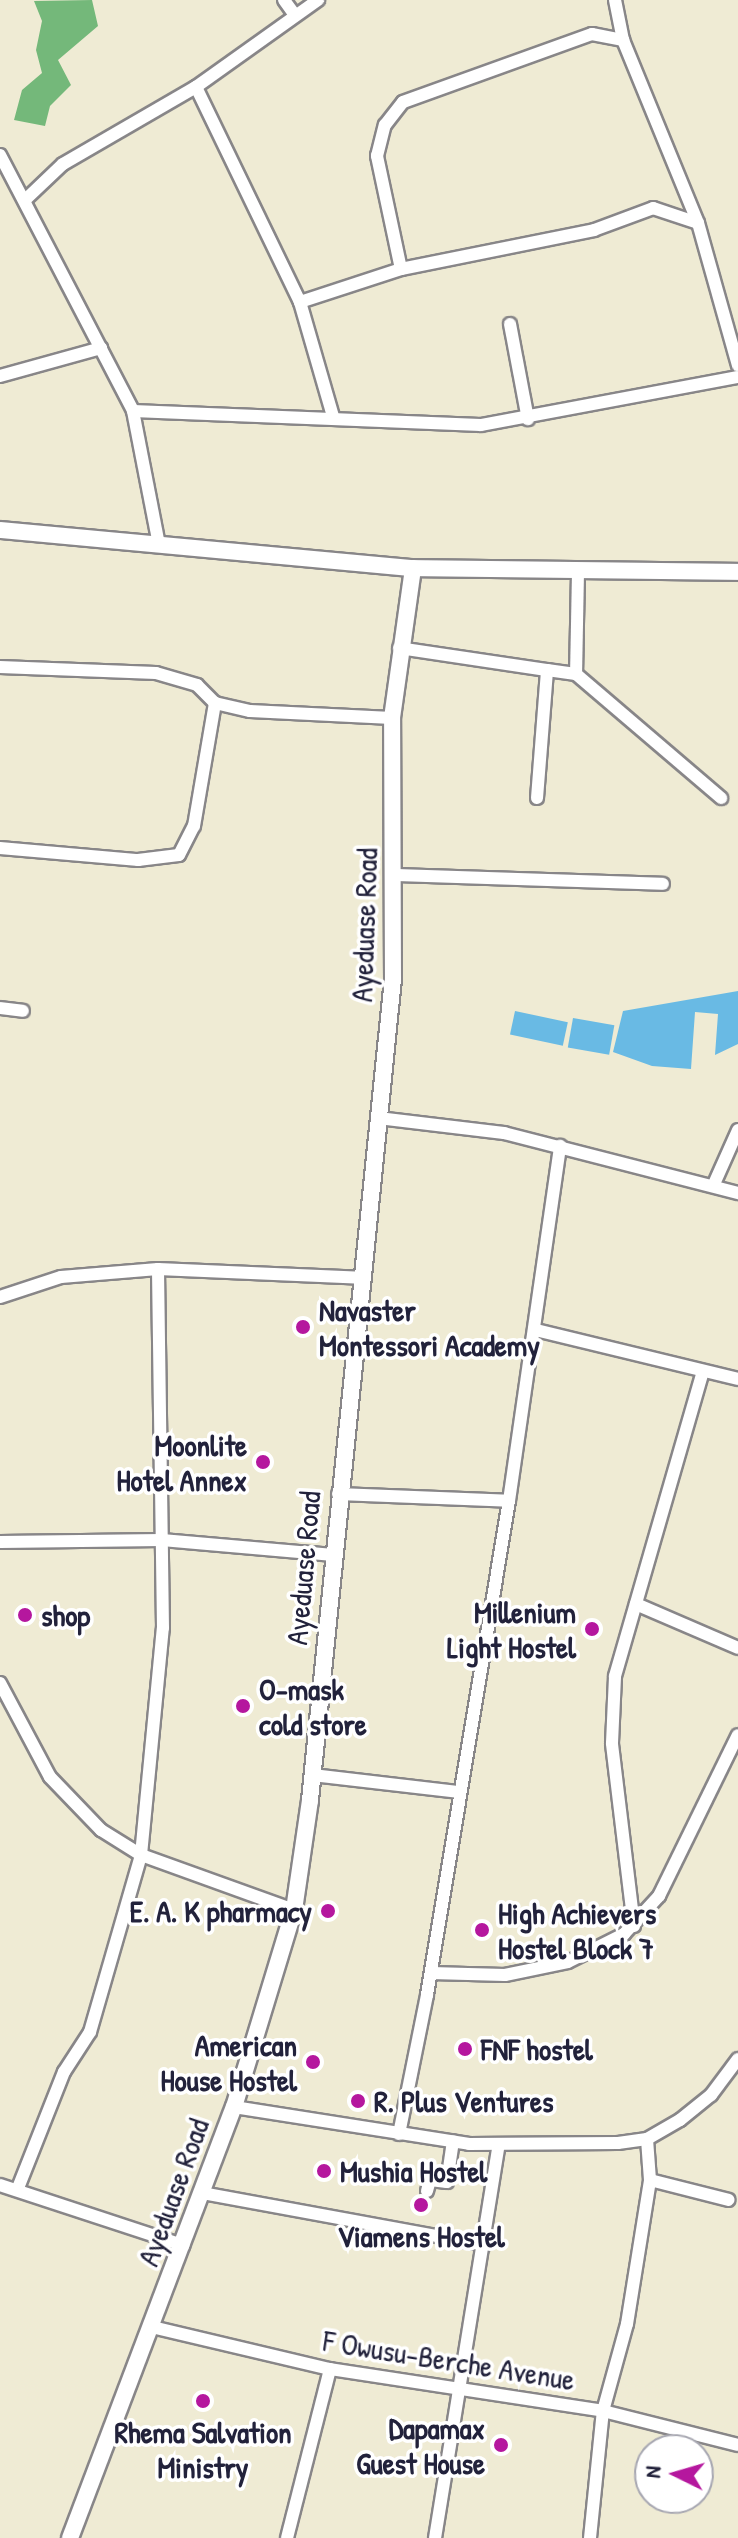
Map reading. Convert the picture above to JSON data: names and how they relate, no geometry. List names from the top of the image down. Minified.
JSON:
{"streets":{"street":["Ayeduase Road","F Owusu-Berche Avenue"]},"crossings":[["Ayeduase Road","F Owusu-Berche Avenue"]],"places":["Navaster Montessori Academy","Moonlite Hotel Annex","shop","Millenium Light Hostel","O-mask cold store","E. A. K pharmacy","High Achievers Hostel Block 7","FNF hostel","American House Hostel","R. Plus Ventures","Mushia Hostel","Viamens Hostel","Rhema Salvation Ministry","Dapamax Guest House"],"north":"left"}
